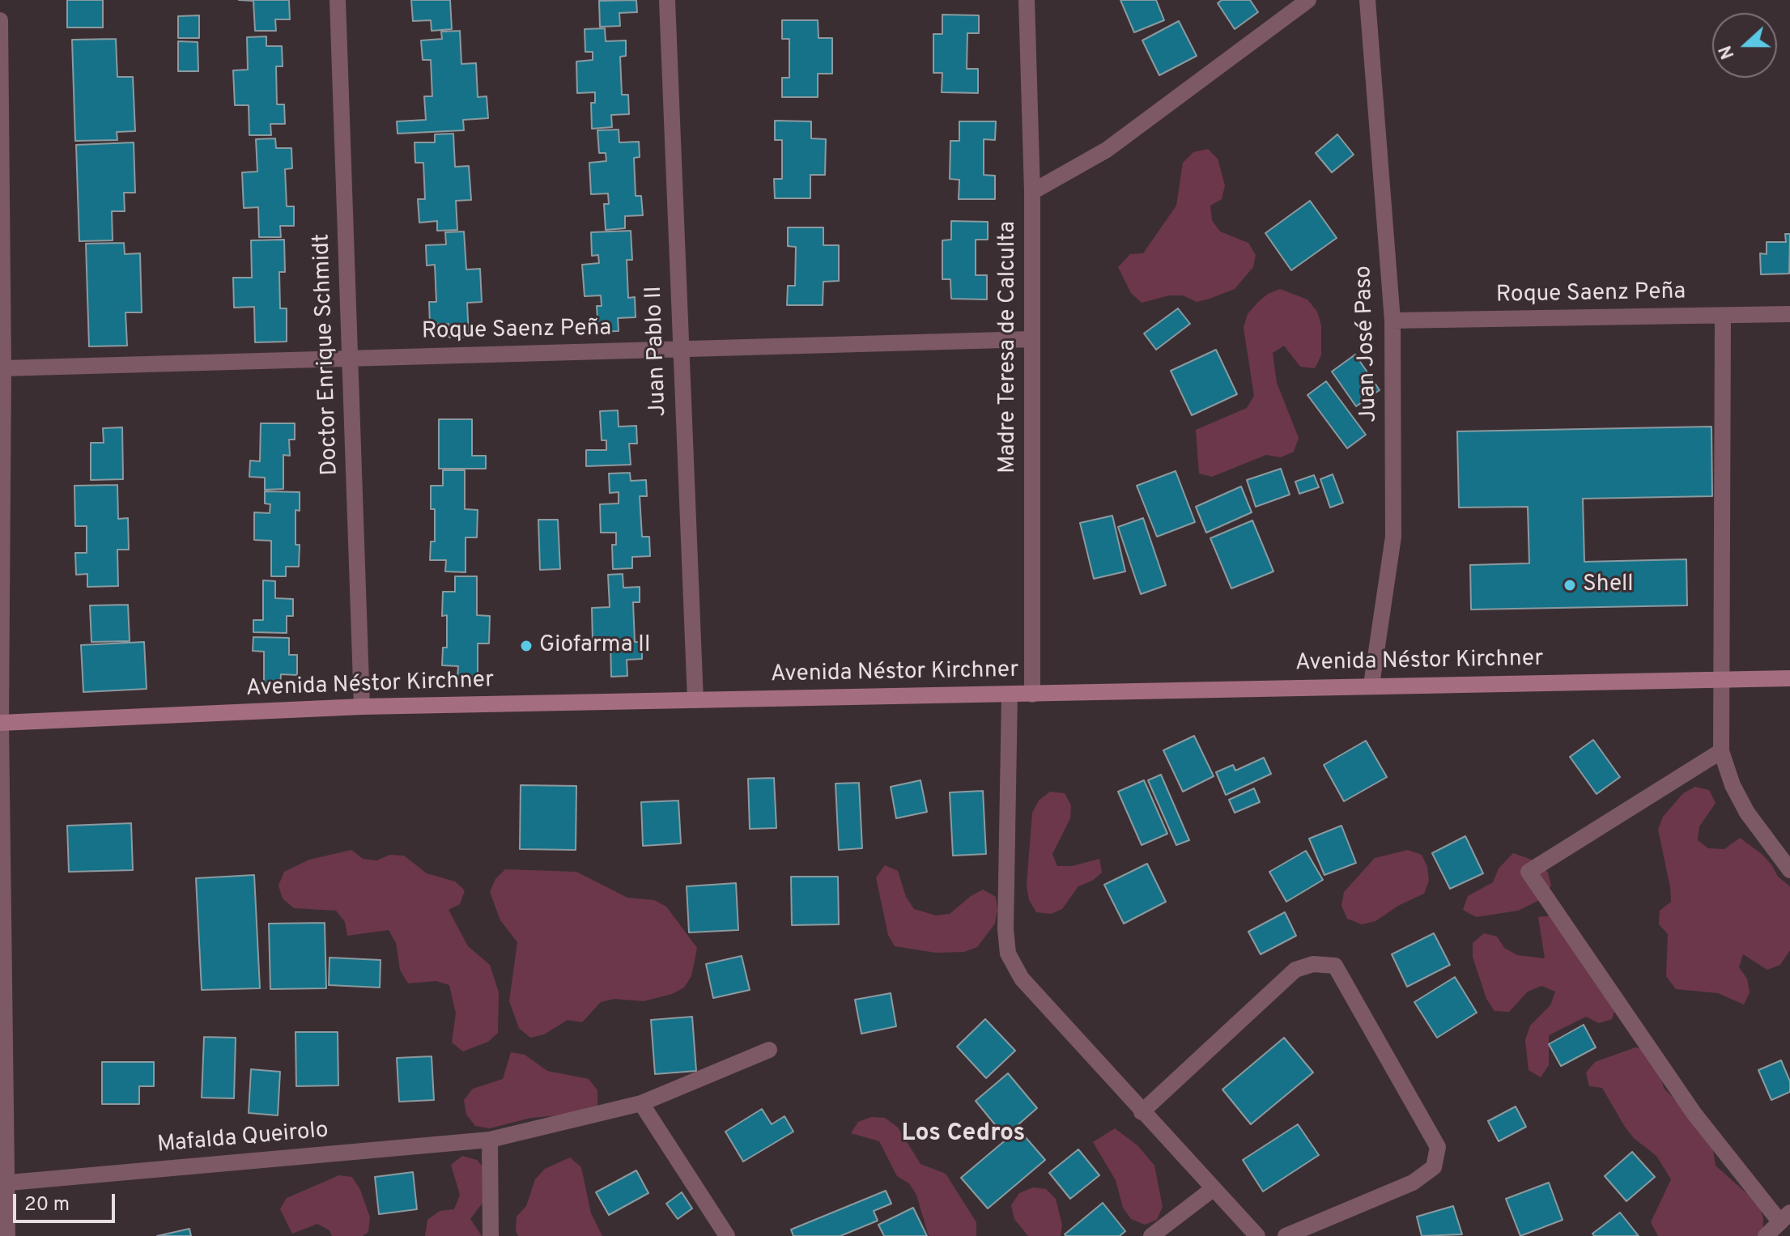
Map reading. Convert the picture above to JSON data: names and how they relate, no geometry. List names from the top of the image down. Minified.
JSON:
{"streets":{"main road":["Avenida Néstor Kirchner"],"street":["Roque Saenz Peña","Juan José Paso","Madre Teresa de Calculta","Juan Pablo II","Doctor Enrique Schmidt","Mafalda Queirolo"]},"crossings":[["Roque Saenz Peña","Juan José Paso"],["Roque Saenz Peña","Madre Teresa de Calculta"],["Roque Saenz Peña","Juan Pablo II"],["Roque Saenz Peña","Doctor Enrique Schmidt"],["Juan José Paso","Avenida Néstor Kirchner"],["Madre Teresa de Calculta","Avenida Néstor Kirchner"],["Juan Pablo II","Avenida Néstor Kirchner"],["Doctor Enrique Schmidt","Avenida Néstor Kirchner"]],"districts":["Los Cedros"],"places":["Shell","Giofarma II"],"scale_bar":"20 m","north":"left"}
